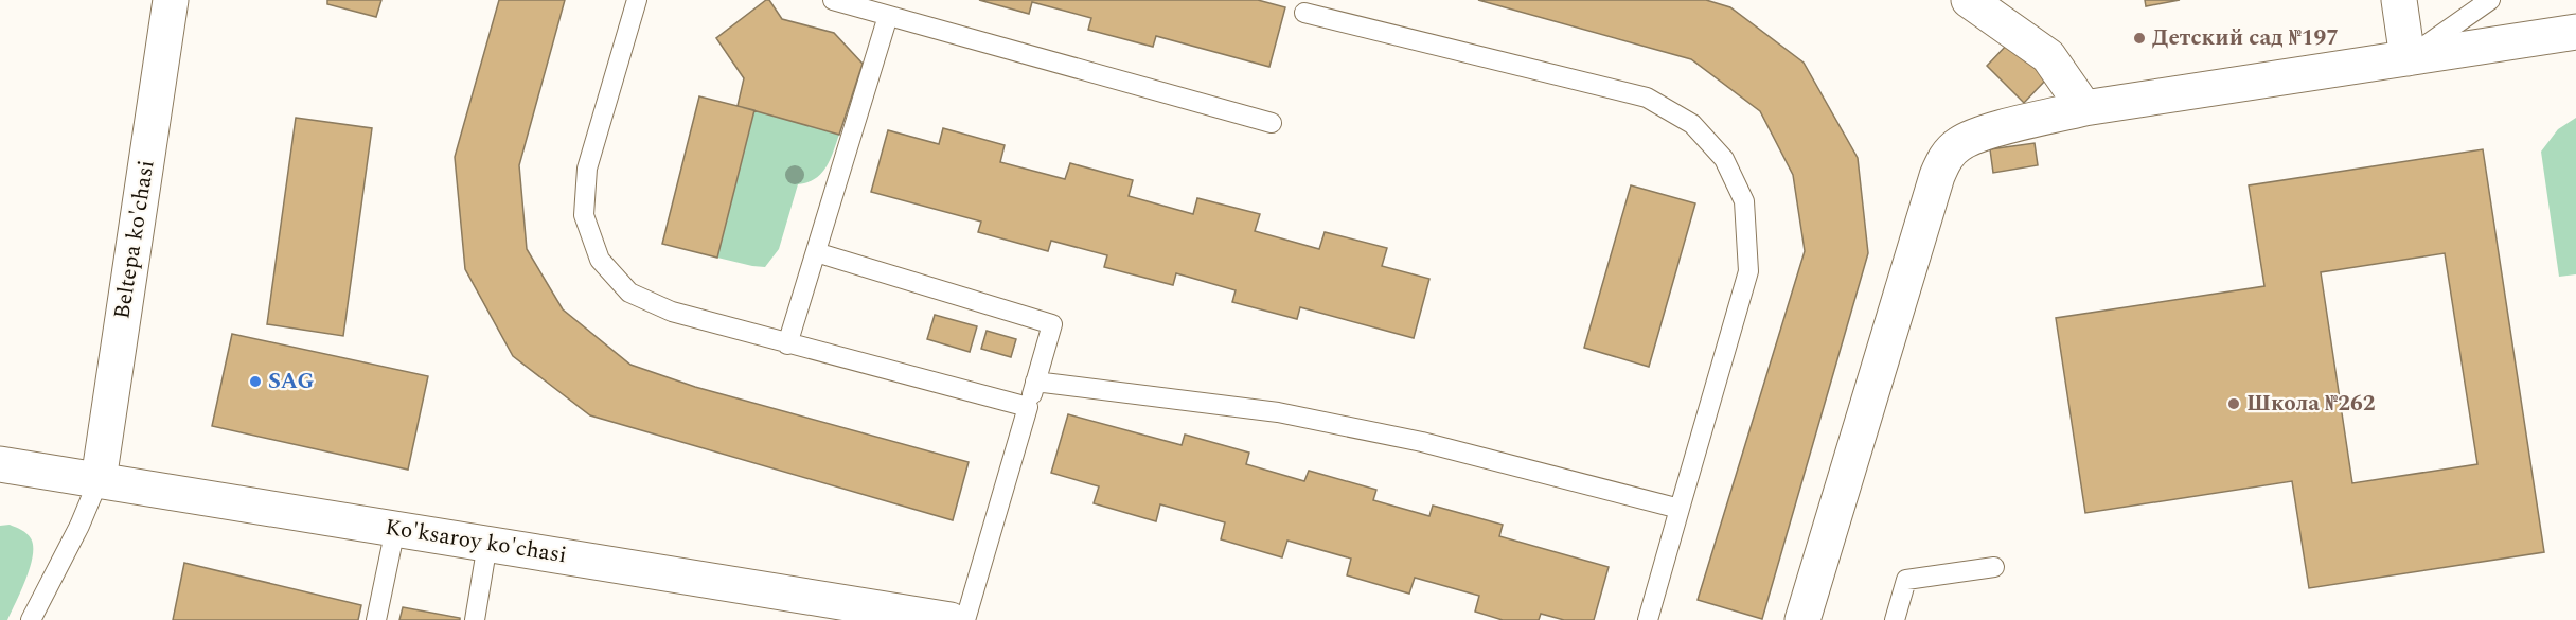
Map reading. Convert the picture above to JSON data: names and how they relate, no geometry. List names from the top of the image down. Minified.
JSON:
{"streets":{"street":["Beltepa ko'chasi","Ko'ksaroy ko'chasi"]},"crossings":[["Beltepa ko'chasi","Ko'ksaroy ko'chasi"]],"places":["Детский сад №197","SAG","Школа №262"]}
